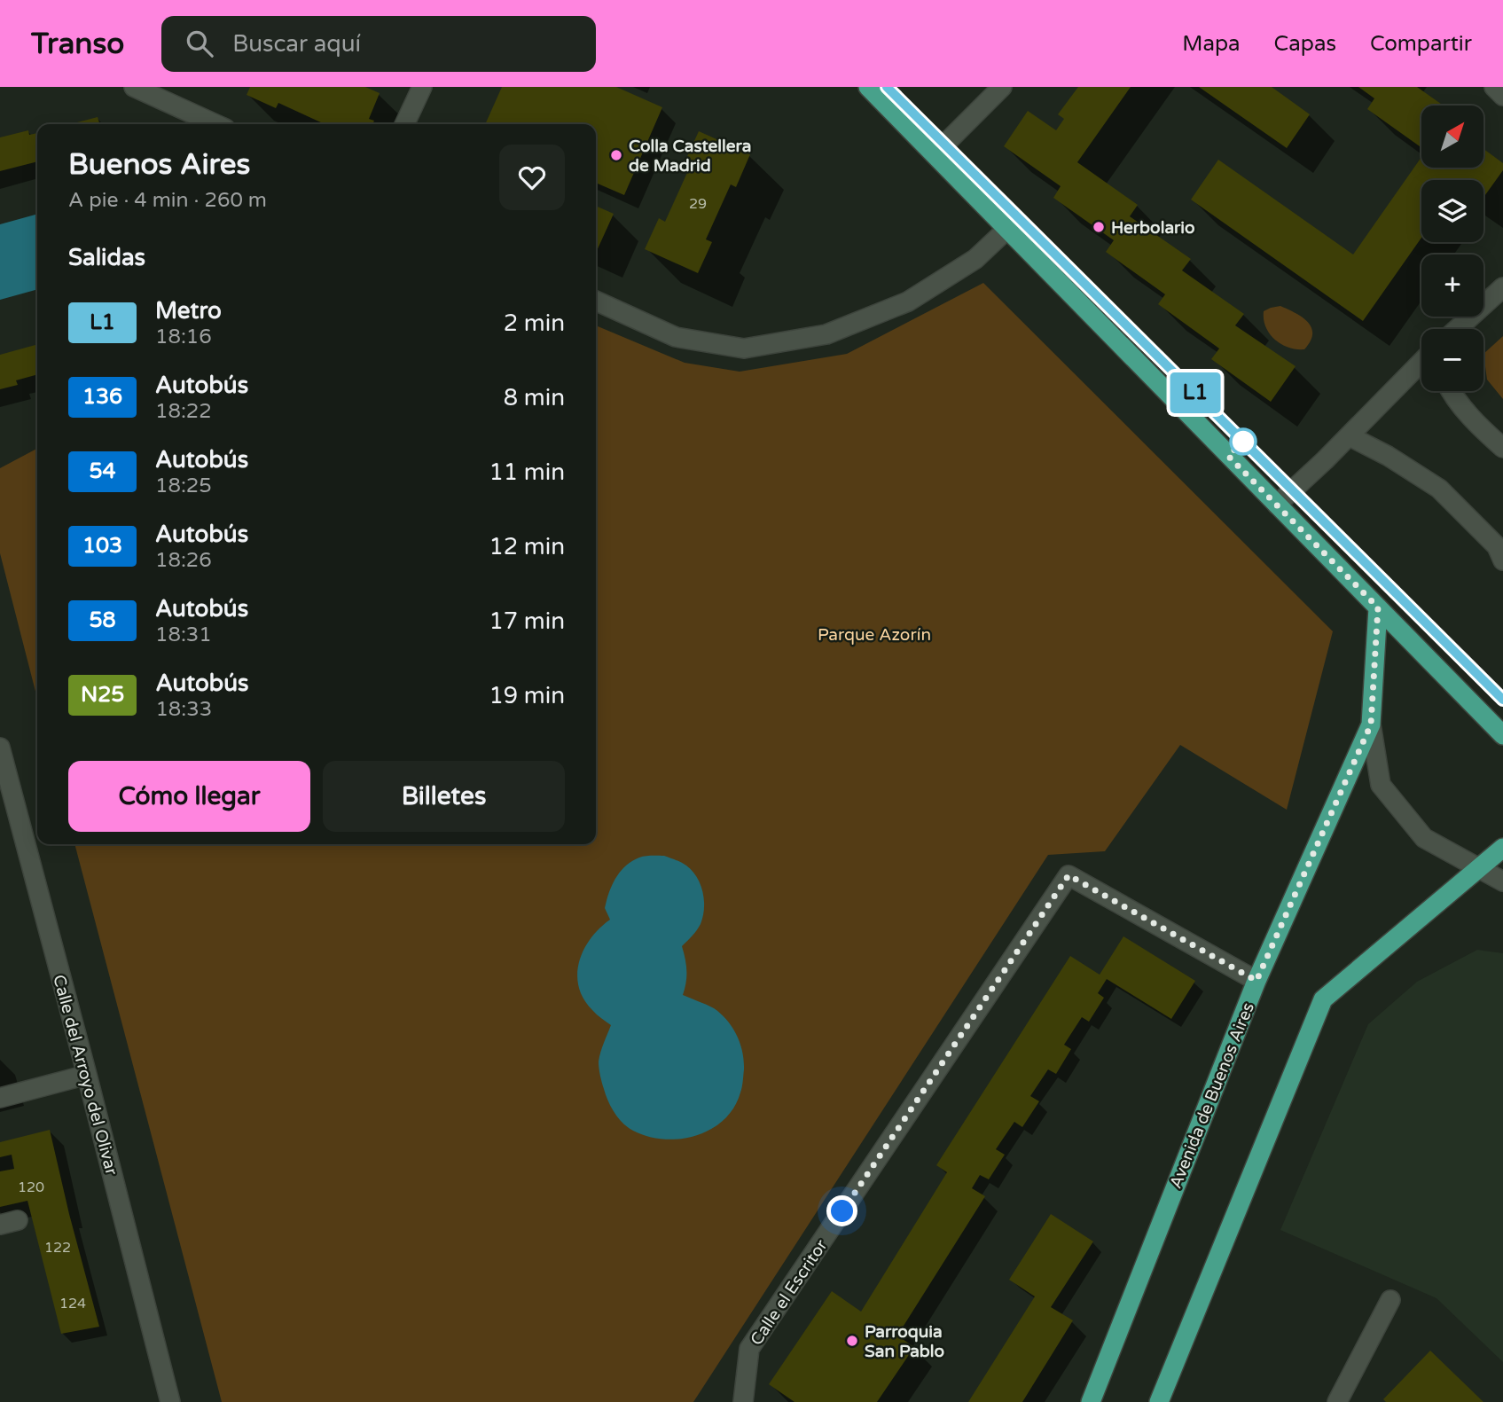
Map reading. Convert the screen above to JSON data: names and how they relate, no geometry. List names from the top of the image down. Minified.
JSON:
{"streets":{"main road":["Avenida de Buenos Aires"],"street":["Calle del Arroyo del Olivar","Calle el Escritor"]},"crossings":[["Avenida de Buenos Aires","Calle el Escritor"]],"parks":["Parque Azorín"],"places":["Colla Castellera de Madrid","Herbolario","Parroquia San Pablo"],"lines":["metro line L1"],"house_numbers":["29","120","122","124"],"north":"top right","page":{"header":"Transo","search":"Buscar aquí","nav":["Mapa","Capas","Compartir"],"on_map":"L1","map_buttons":["+","−"],"heading":[["Buenos Aires","A pie · 4 min · 260 m"],"Salidas"],"list":[{"mark":"L1","name":"Metro","note":"18:16","value":"2 min"},{"mark":"136","name":"Autobús","note":"18:22","value":"8 min"},{"mark":"54","name":"Autobús","note":"18:25","value":"11 min"},{"mark":"103","name":"Autobús","note":"18:26","value":"12 min"},{"mark":"58","name":"Autobús","note":"18:31","value":"17 min"},{"mark":"N25","name":"Autobús","note":"18:33","value":"19 min"}],"buttons":["Cómo llegar","Billetes"]}}
